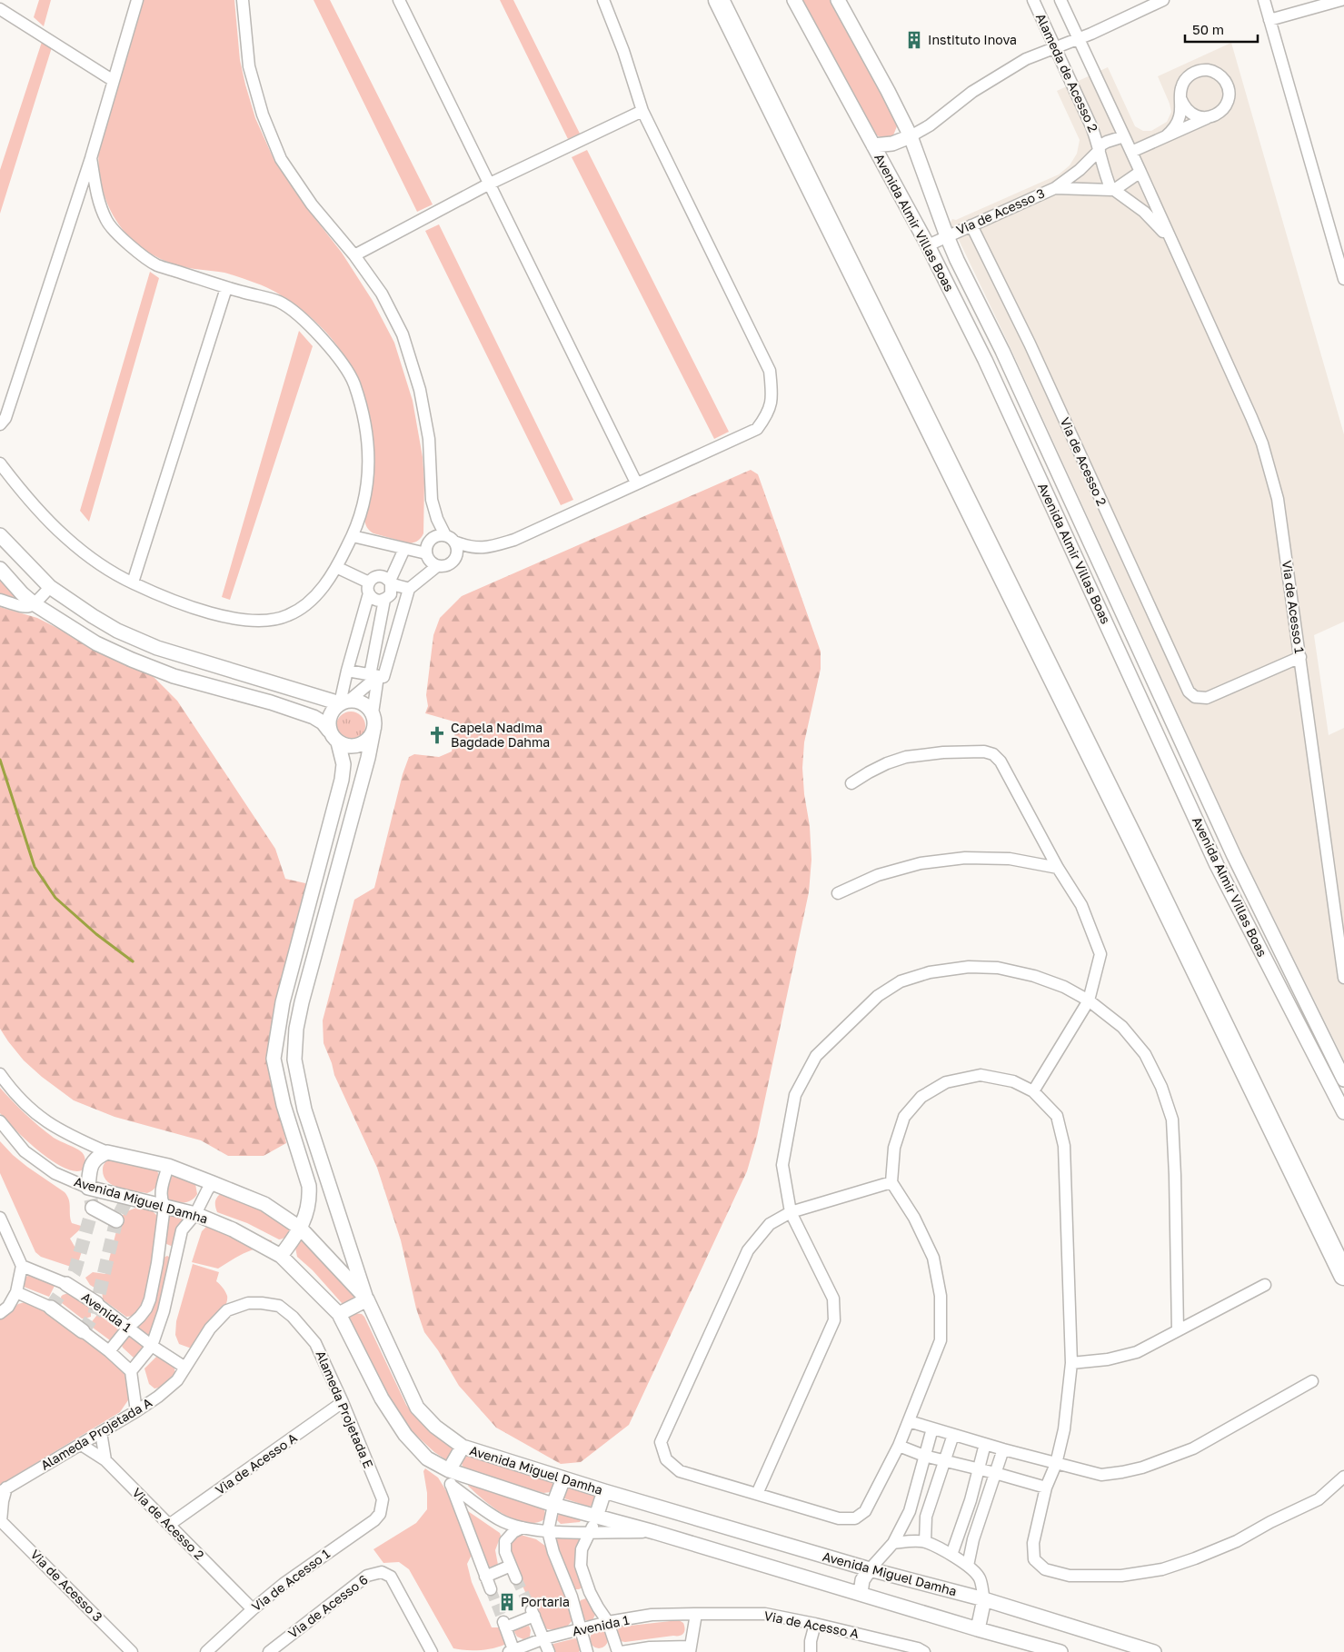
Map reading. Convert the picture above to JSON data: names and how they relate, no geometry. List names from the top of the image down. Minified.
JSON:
{"streets":{"street":["Alameda de Acesso 2","Via de Acesso 3","Avenida Almir Villas Boas","Via de Acesso 2","Via de Acesso 1","Avenida Miguel Damha","Avenida 1","Alameda Projetada E","Alameda Projetada A","Via de Acesso A","Via de Acesso 6"]},"crossings":[["Via de Acesso 3","Avenida Almir Villas Boas"],["Via de Acesso 3","Via de Acesso 2"],["Via de Acesso 2","Via de Acesso 1"],["Via de Acesso 2","Alameda Projetada A"],["Via de Acesso 2","Via de Acesso A"],["Via de Acesso 1","Alameda Projetada E"],["Avenida 1","Alameda Projetada A"],["Avenida 1","Via de Acesso A"],["Alameda Projetada E","Alameda Projetada A"],["Alameda Projetada E","Via de Acesso A"]],"places":{"building":["Instituto Inova","Portaria"],"church":["Capela Nadima Bagdade Dahma"]},"scale_bar":"50 m"}
